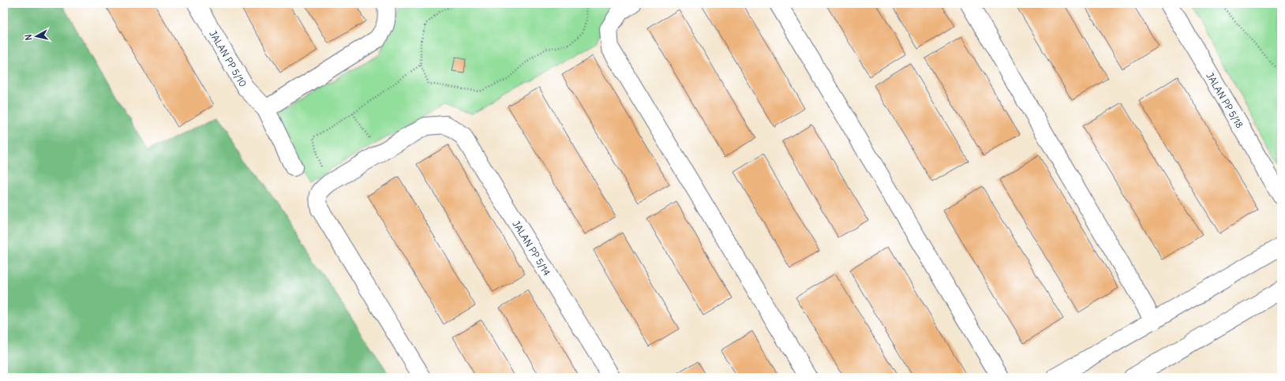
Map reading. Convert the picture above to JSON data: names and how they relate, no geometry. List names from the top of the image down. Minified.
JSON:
{"streets":{"street":["JALAN PP 5/10","JALAN PP 5/18","JALAN PP 5/14"]},"north":"left"}
